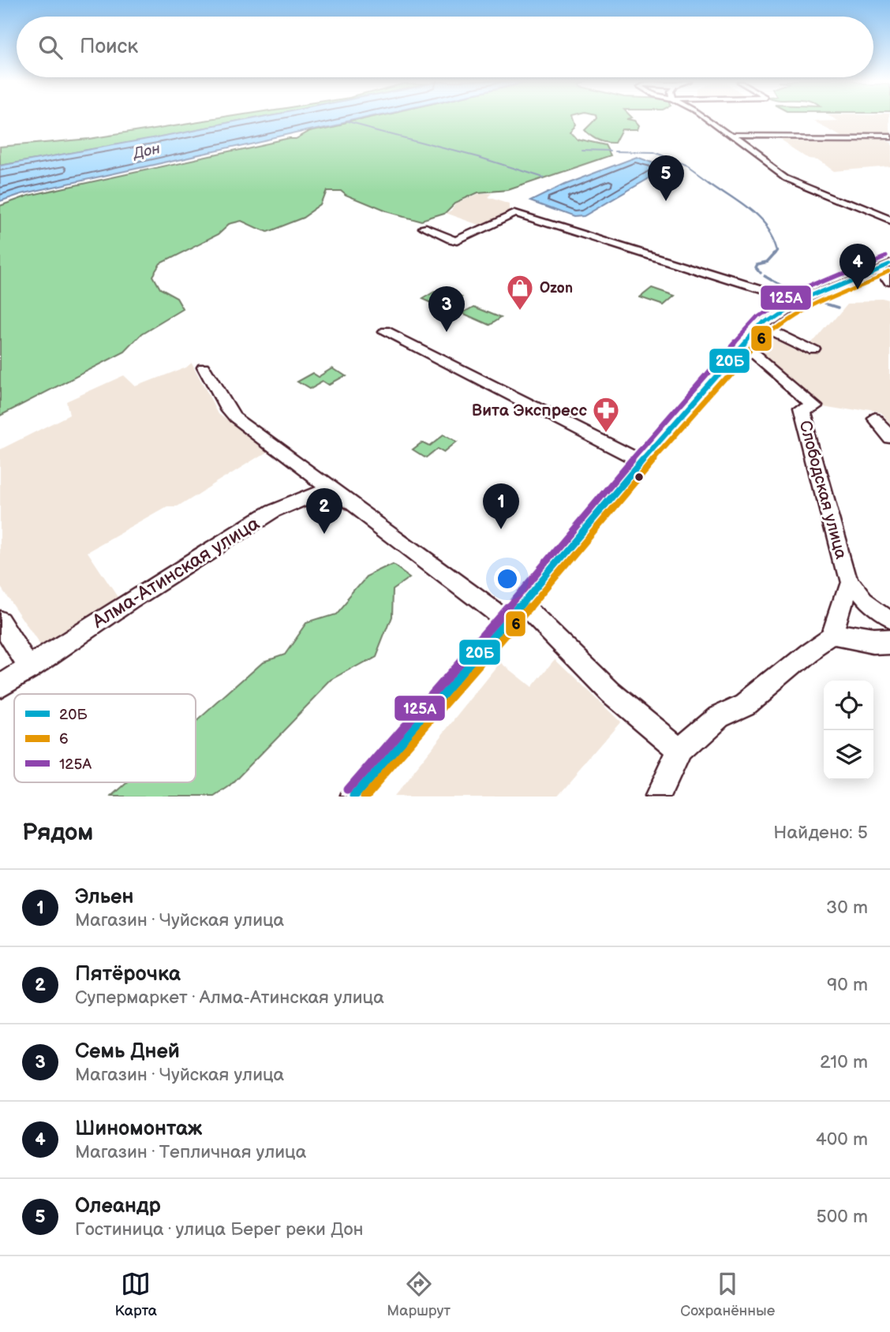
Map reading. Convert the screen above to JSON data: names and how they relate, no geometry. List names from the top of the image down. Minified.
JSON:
{"streets":{"street":["Слободская улица","Алма-Атинская улица"]},"water":["Дон"],"places":{"shop":["Ozon"],"pharmacy":["Вита Экспресс"]},"lines":["transit line 125А","transit line 20Б","transit line 6"],"legend":["20Б","6","125А"],"page":{"search":"Поиск","pins":["5","4","3","1","2"],"heading":["Рядом","Найдено: 5"],"list":[{"mark":"1","name":"Эльен","note":"Магазин · Чуйская улица","value":"30 m"},{"mark":"2","name":"Пятёрочка","note":"Супермаркет · Алма-Атинская улица","value":"90 m"},{"mark":"3","name":"Семь Дней","note":"Магазин · Чуйская улица","value":"210 m"},{"mark":"4","name":"Шиномонтаж","note":"Магазин · Тепличная улица","value":"400 m"},{"mark":"5","name":"Олеандр","note":"Гостиница · улица Берег реки Дон","value":"500 m"}],"nav":["Карта","Маршрут","Сохранённые"]}}
